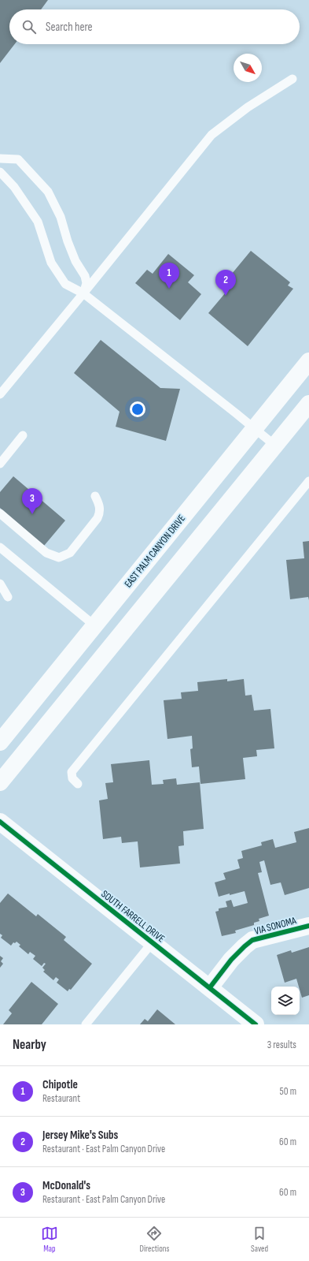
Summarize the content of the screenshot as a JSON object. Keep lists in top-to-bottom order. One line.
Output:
{"streets":{"main road":["EAST PALM CANYON DRIVE","SOUTH FARRELL DRIVE","VIA SONOMA"]},"crossings":[["SOUTH FARRELL DRIVE","VIA SONOMA"]],"north":"bottom right","page":{"search":"Search here","pins":["1","2","3"],"heading":["Nearby","3 results"],"list":[{"mark":"1","name":"Chipotle","note":"Restaurant","value":"50 m"},{"mark":"2","name":"Jersey Mike's Subs","note":"Restaurant · East Palm Canyon Drive","value":"60 m"},{"mark":"3","name":"McDonald's","note":"Restaurant · East Palm Canyon Drive","value":"60 m"}],"nav":["Map","Directions","Saved"]}}
